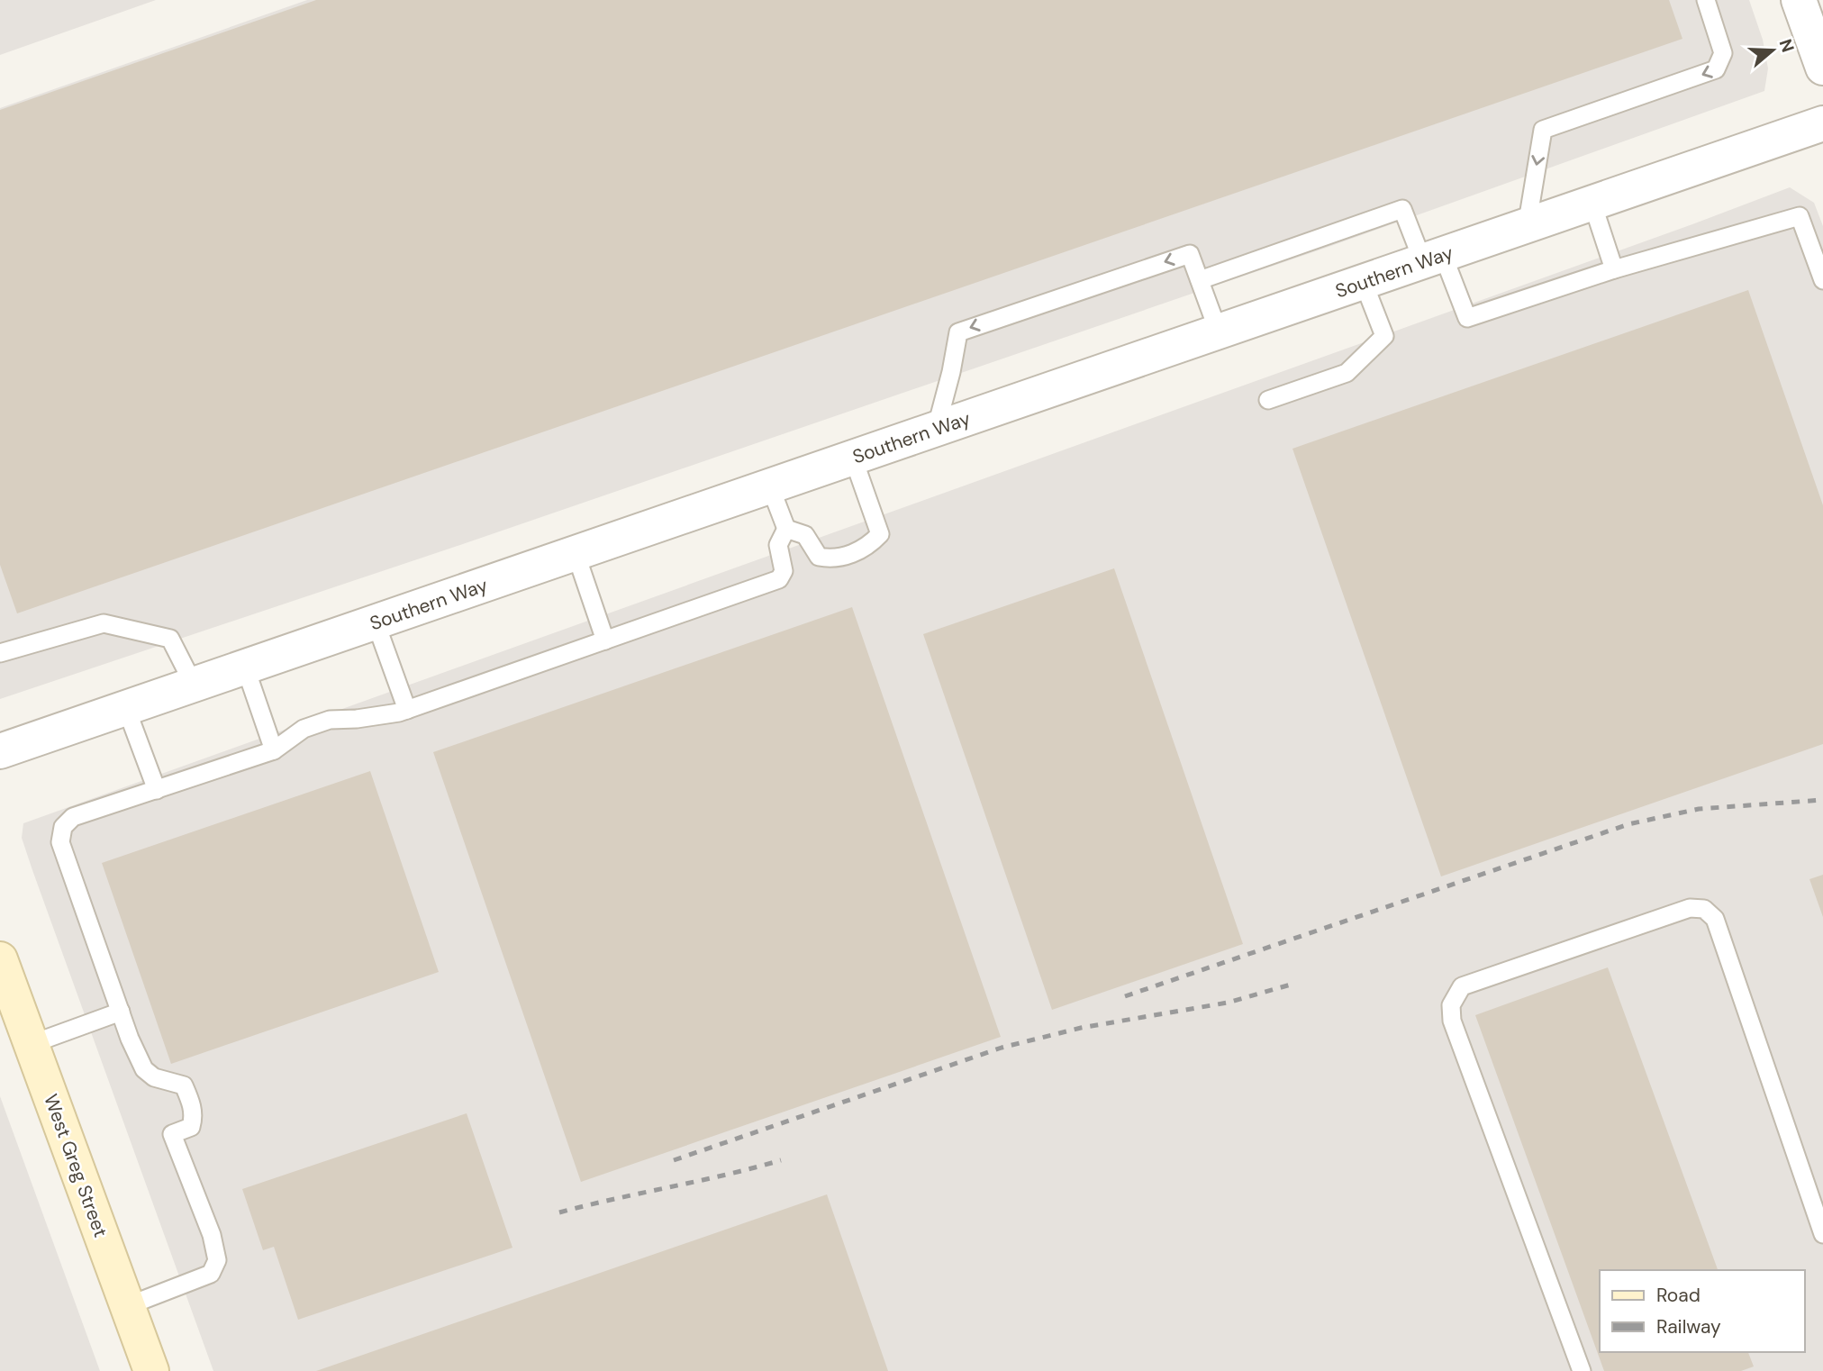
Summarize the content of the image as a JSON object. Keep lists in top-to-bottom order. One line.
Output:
{"streets":{"main road":["West Greg Street"],"street":["Southern Way"]},"legend":["Road","Railway"],"north":"right"}
